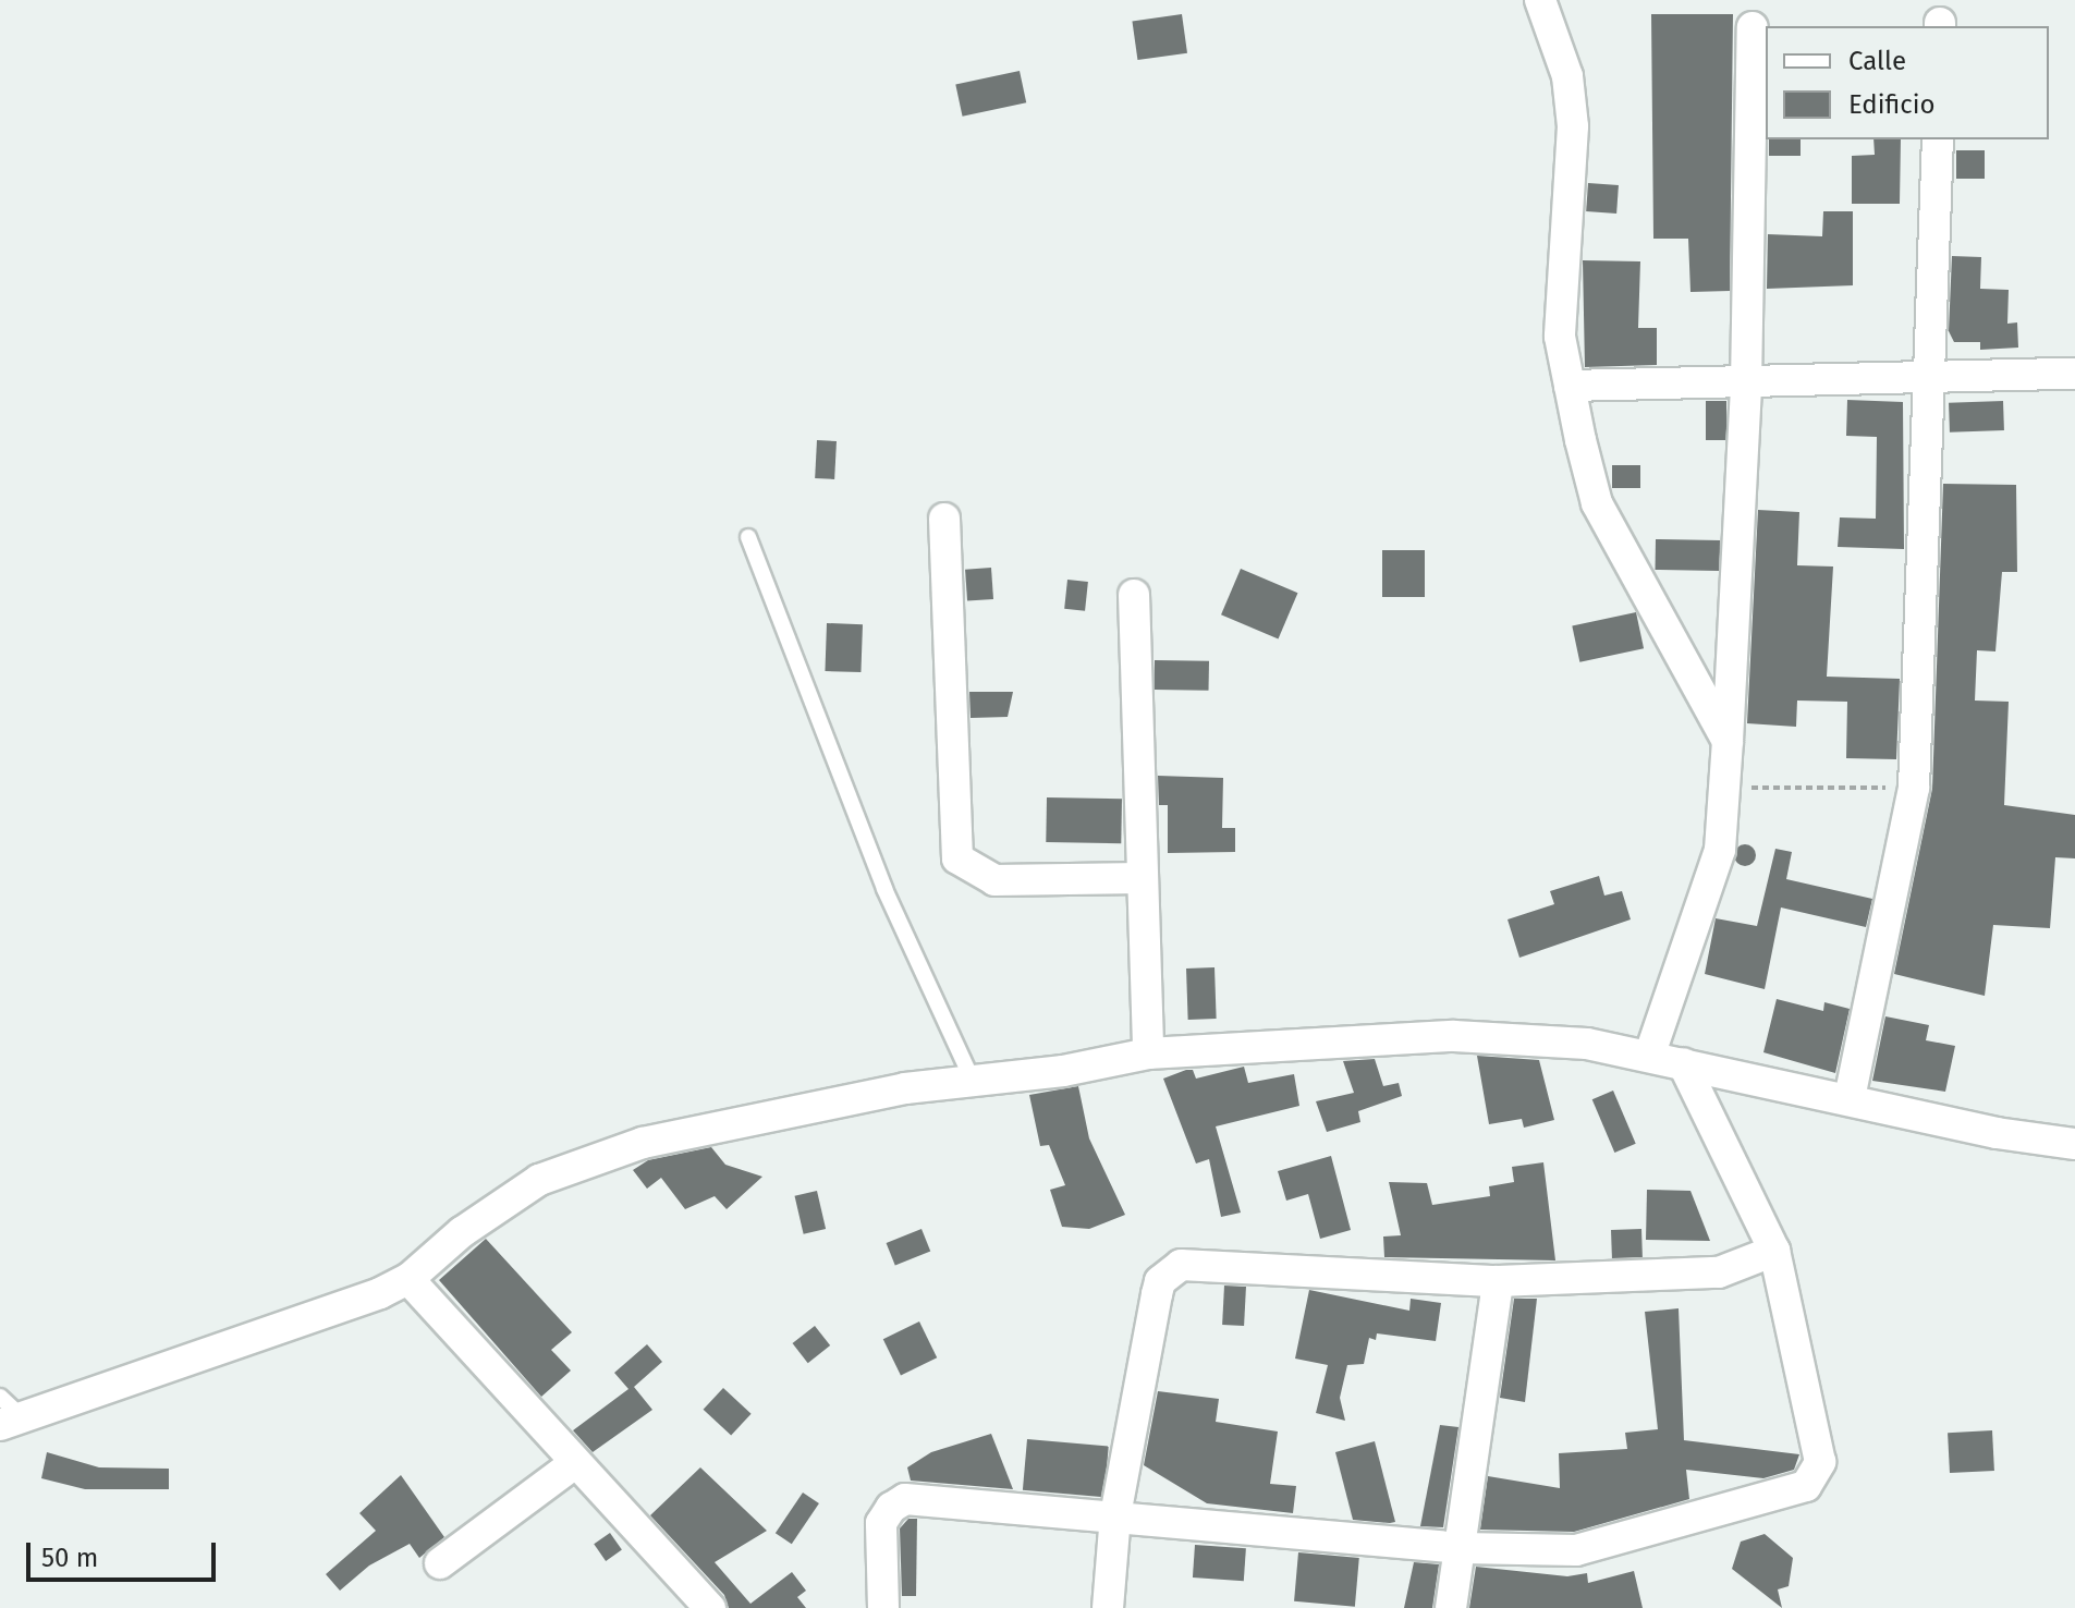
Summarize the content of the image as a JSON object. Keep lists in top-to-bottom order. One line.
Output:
{"legend":["Calle","Edificio"],"scale_bar":"50 m"}
